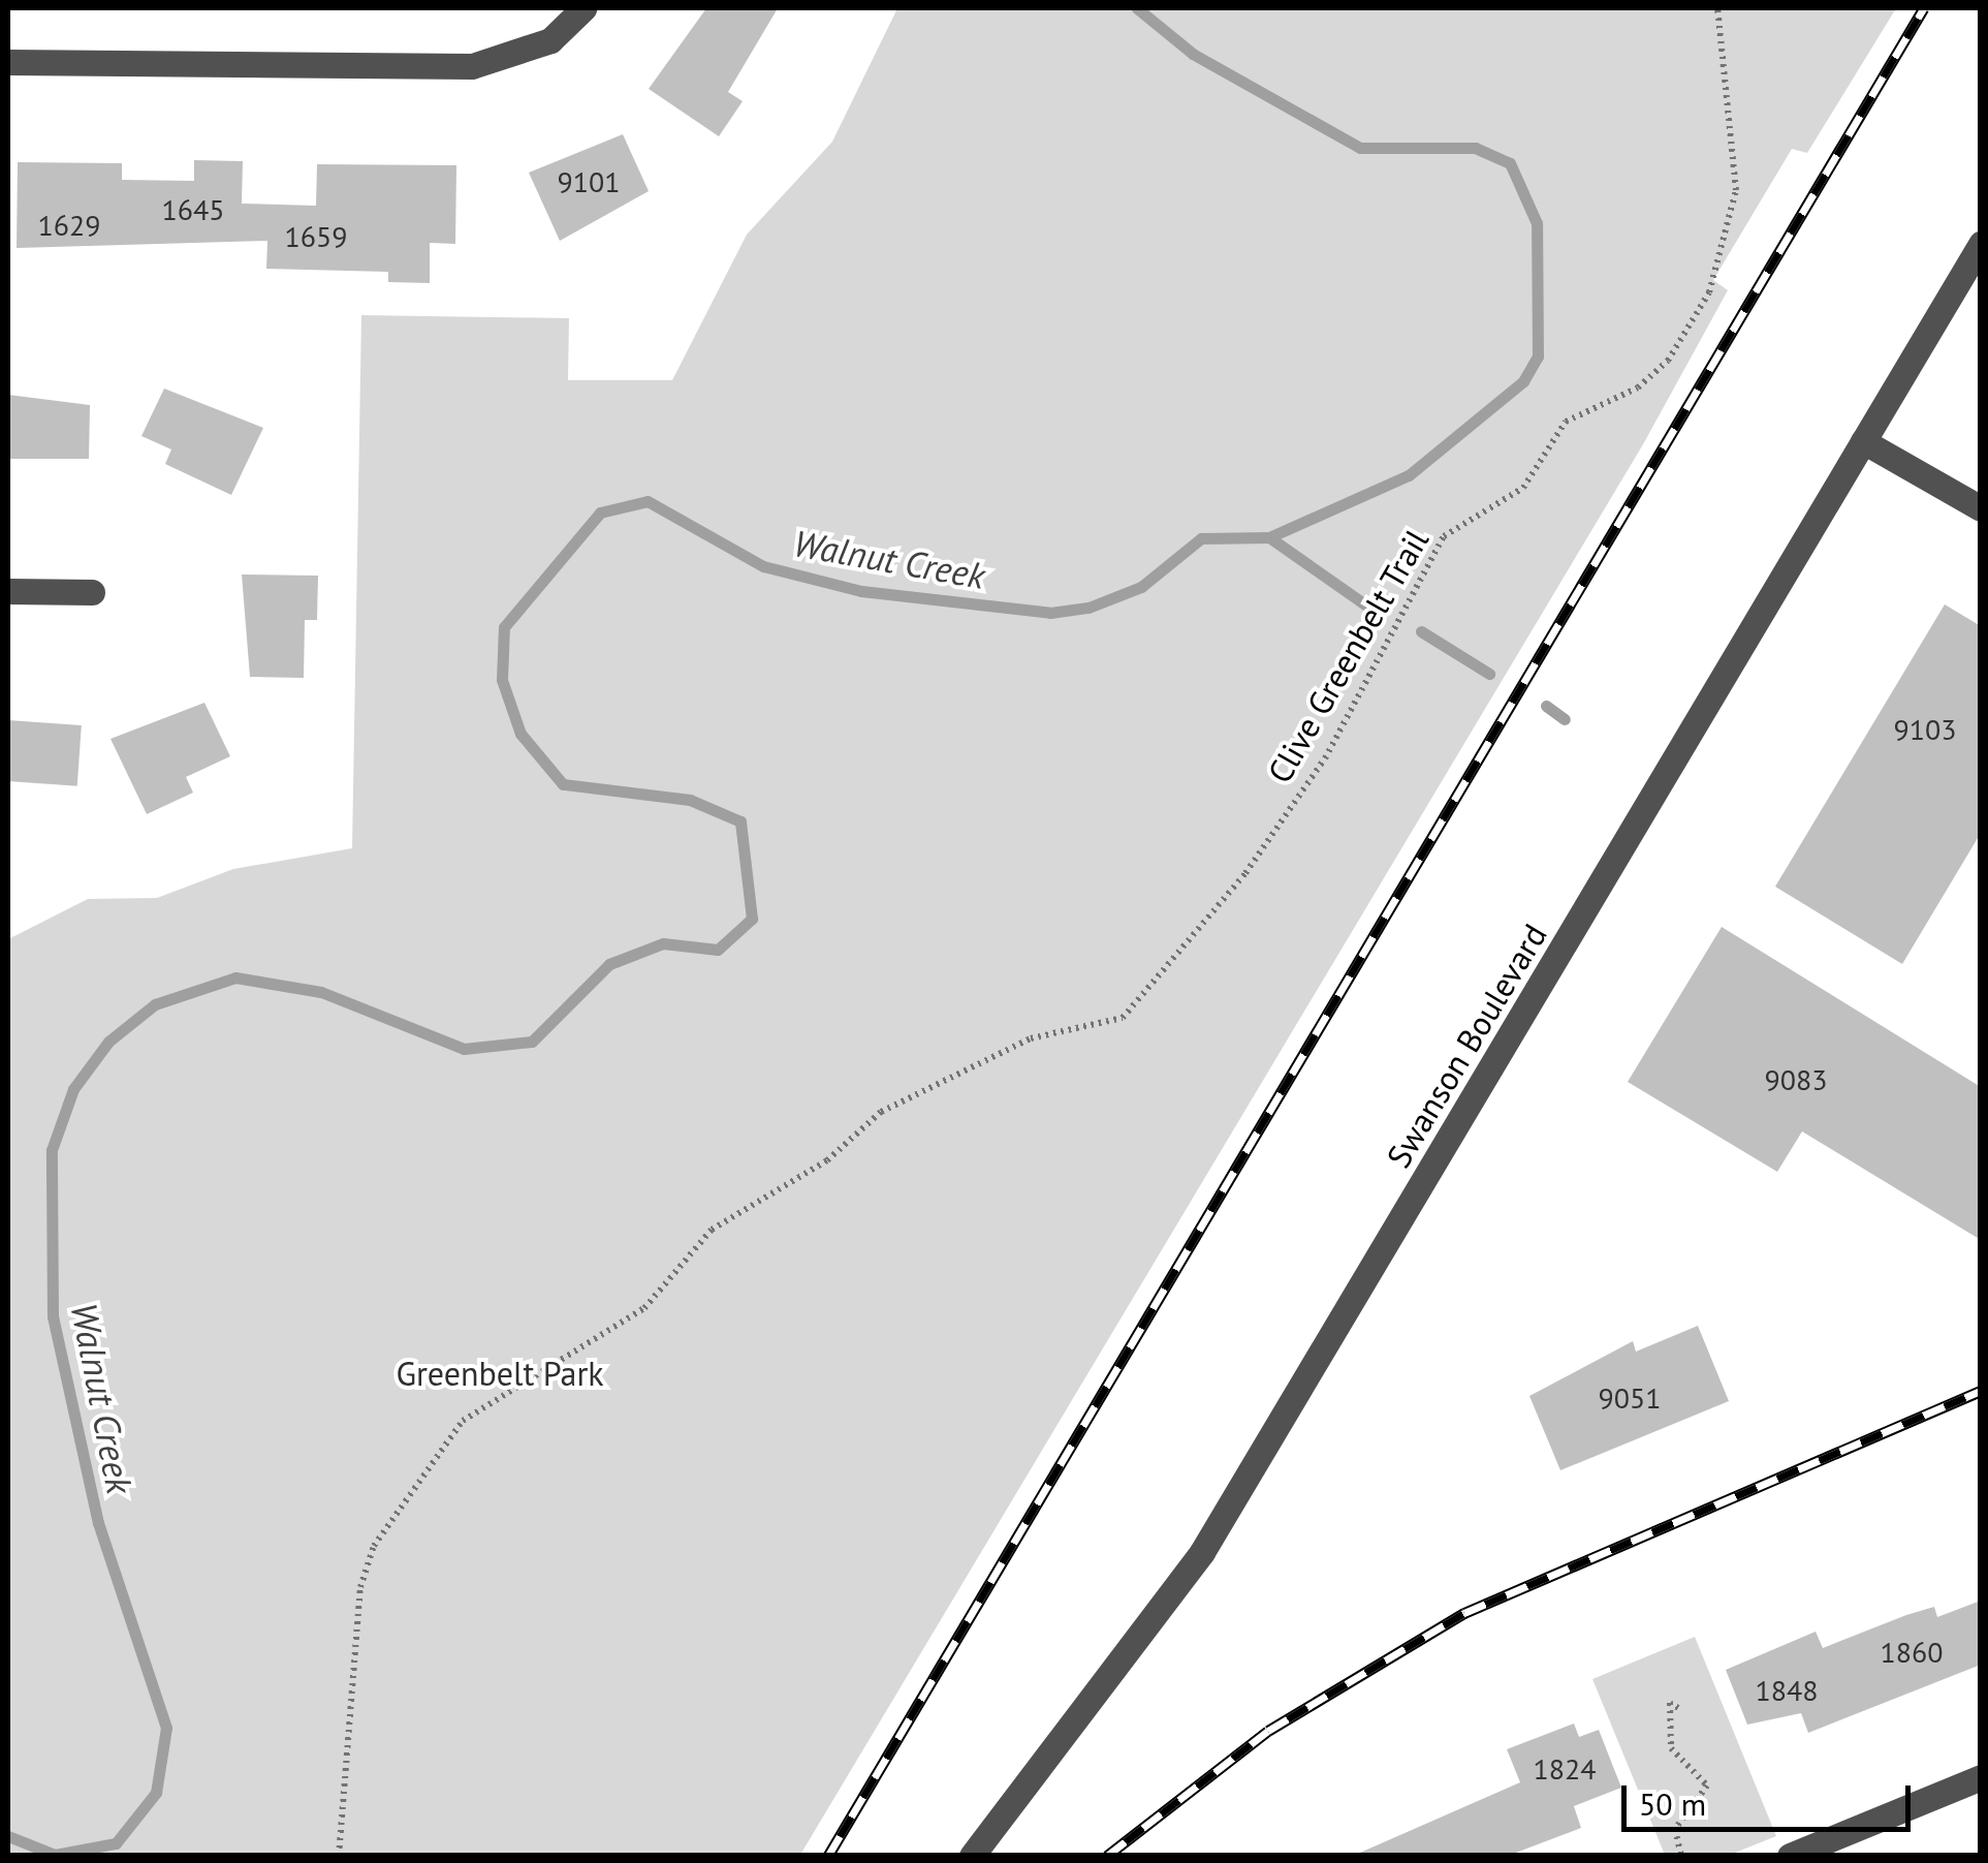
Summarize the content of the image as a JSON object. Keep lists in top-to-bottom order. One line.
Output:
{"streets":{"street":["Swanson Boulevard"],"path":["Clive Greenbelt Trail"]},"water":["Walnut Creek"],"parks":["Greenbelt Park"],"house_numbers":["9101","1645","1629","1659","9103","9083","9051","1860","1848","1824"],"scale_bar":"50 m"}
